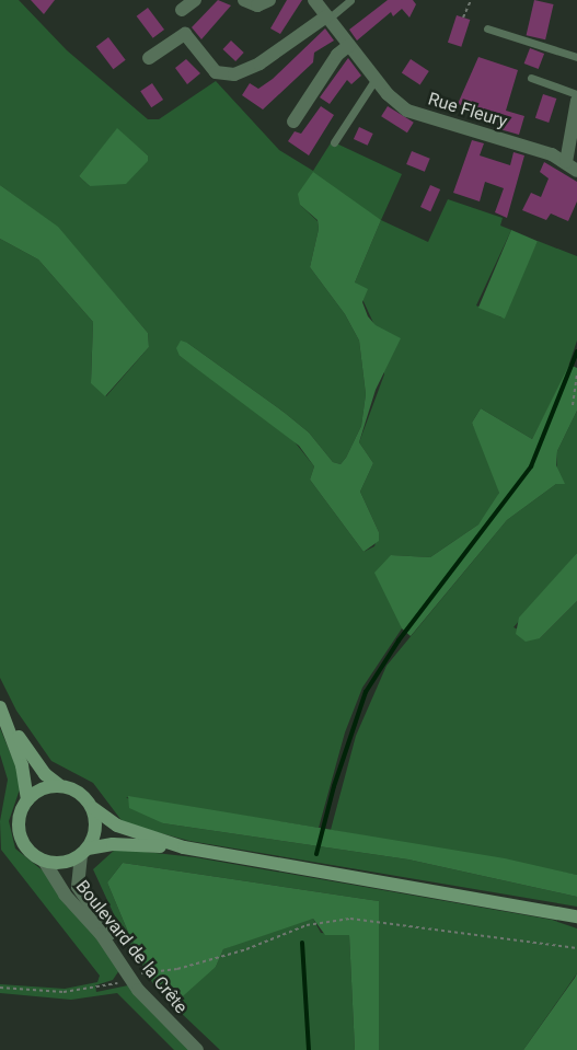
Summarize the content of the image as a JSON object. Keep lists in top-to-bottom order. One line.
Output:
{"streets":{"street":["Rue Fleury","Boulevard de la Crête"]}}
